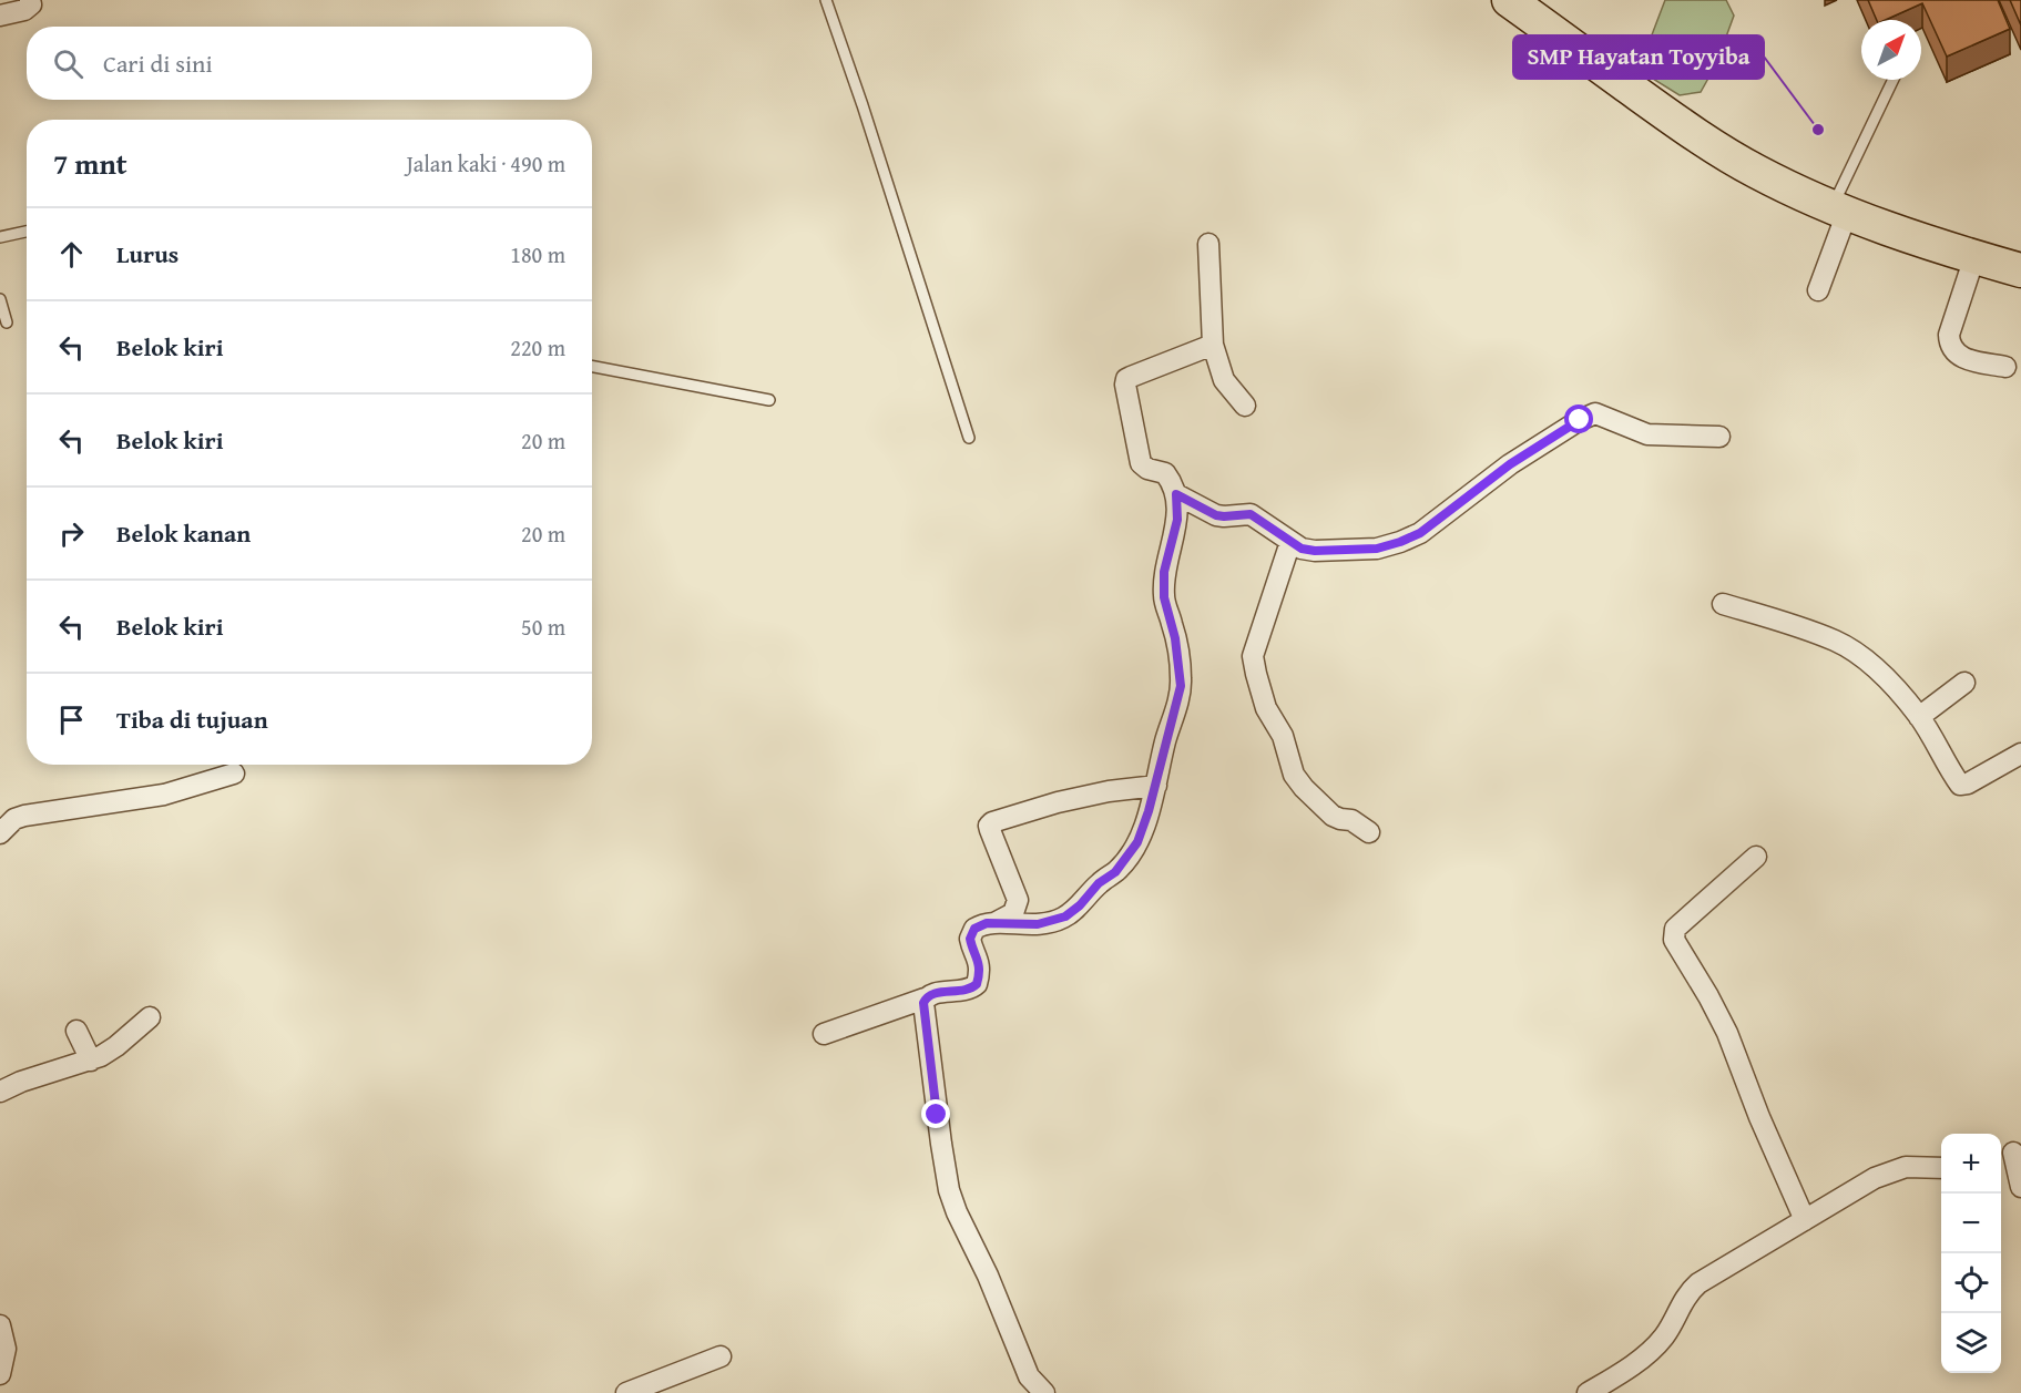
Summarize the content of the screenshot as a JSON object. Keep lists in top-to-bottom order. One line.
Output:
{"places":["SMP Hayatan Toyyiba"],"north":"top right","page":{"search":"Cari di sini","heading":["7 mnt","Jalan kaki · 490 m"],"list":[["Lurus","180 m"],["Belok kiri","220 m"],["Belok kiri","20 m"],["Belok kanan","20 m"],["Belok kiri","50 m"],"Tiba di tujuan"],"map_buttons":["+","−"]}}
